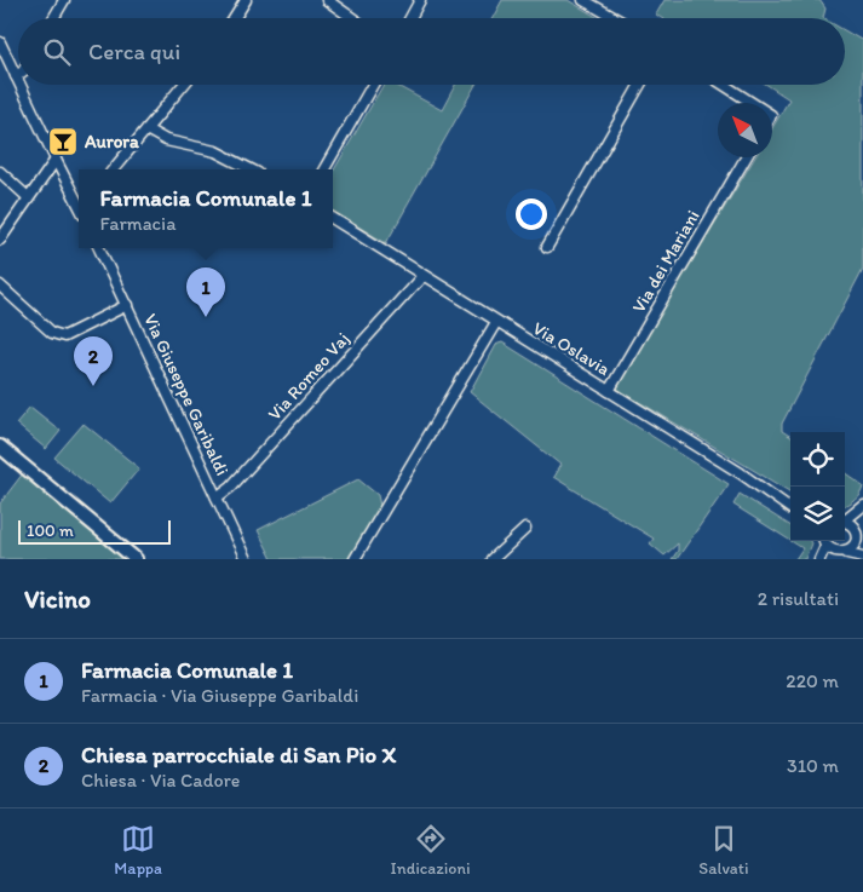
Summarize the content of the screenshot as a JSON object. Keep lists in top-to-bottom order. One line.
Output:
{"streets":{"street":["Via dei Mariani","Via Oslavia","Via Romeo Vaj","Via Giuseppe Garibaldi"]},"crossings":[["Via dei Mariani","Via Oslavia"],["Via Oslavia","Via Romeo Vaj"],["Via Romeo Vaj","Via Giuseppe Garibaldi"]],"places":{"bar":["Aurora"]},"scale_bar":"100 m","north":"top left","page":{"search":"Cerca qui","popup":["Farmacia Comunale 1","Farmacia"],"pins":["1","2"],"scale":"100 m","heading":["Vicino","2 risultati"],"list":[{"mark":"1","name":"Farmacia Comunale 1","note":"Farmacia · Via Giuseppe Garibaldi","value":"220 m"},{"mark":"2","name":"Chiesa parrocchiale di San Pio X","note":"Chiesa · Via Cadore","value":"310 m"}],"nav":["Mappa","Indicazioni","Salvati"]}}
